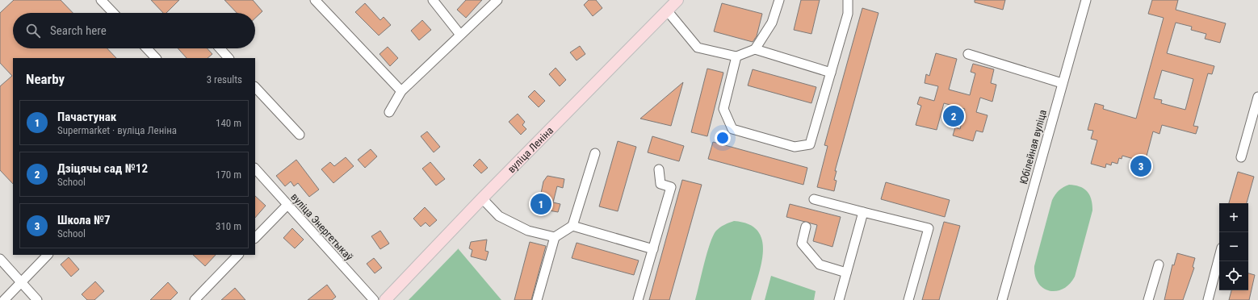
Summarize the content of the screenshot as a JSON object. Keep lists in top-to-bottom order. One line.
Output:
{"streets":{"main road":["вуліца Леніна"],"street":["Юбілейная вуліца","вуліца Энергетыкаў"]},"page":{"search":"Search here","heading":["Nearby","3 results"],"list":[{"mark":"1","name":"Пачастунак","note":"Supermarket · вуліца Леніна","value":"140 m"},{"mark":"2","name":"Дзіцячы сад №12","note":"School","value":"170 m"},{"mark":"3","name":"Школа №7","note":"School","value":"310 m"}],"pins":["2","3","1"],"map_buttons":["+","−"]}}
